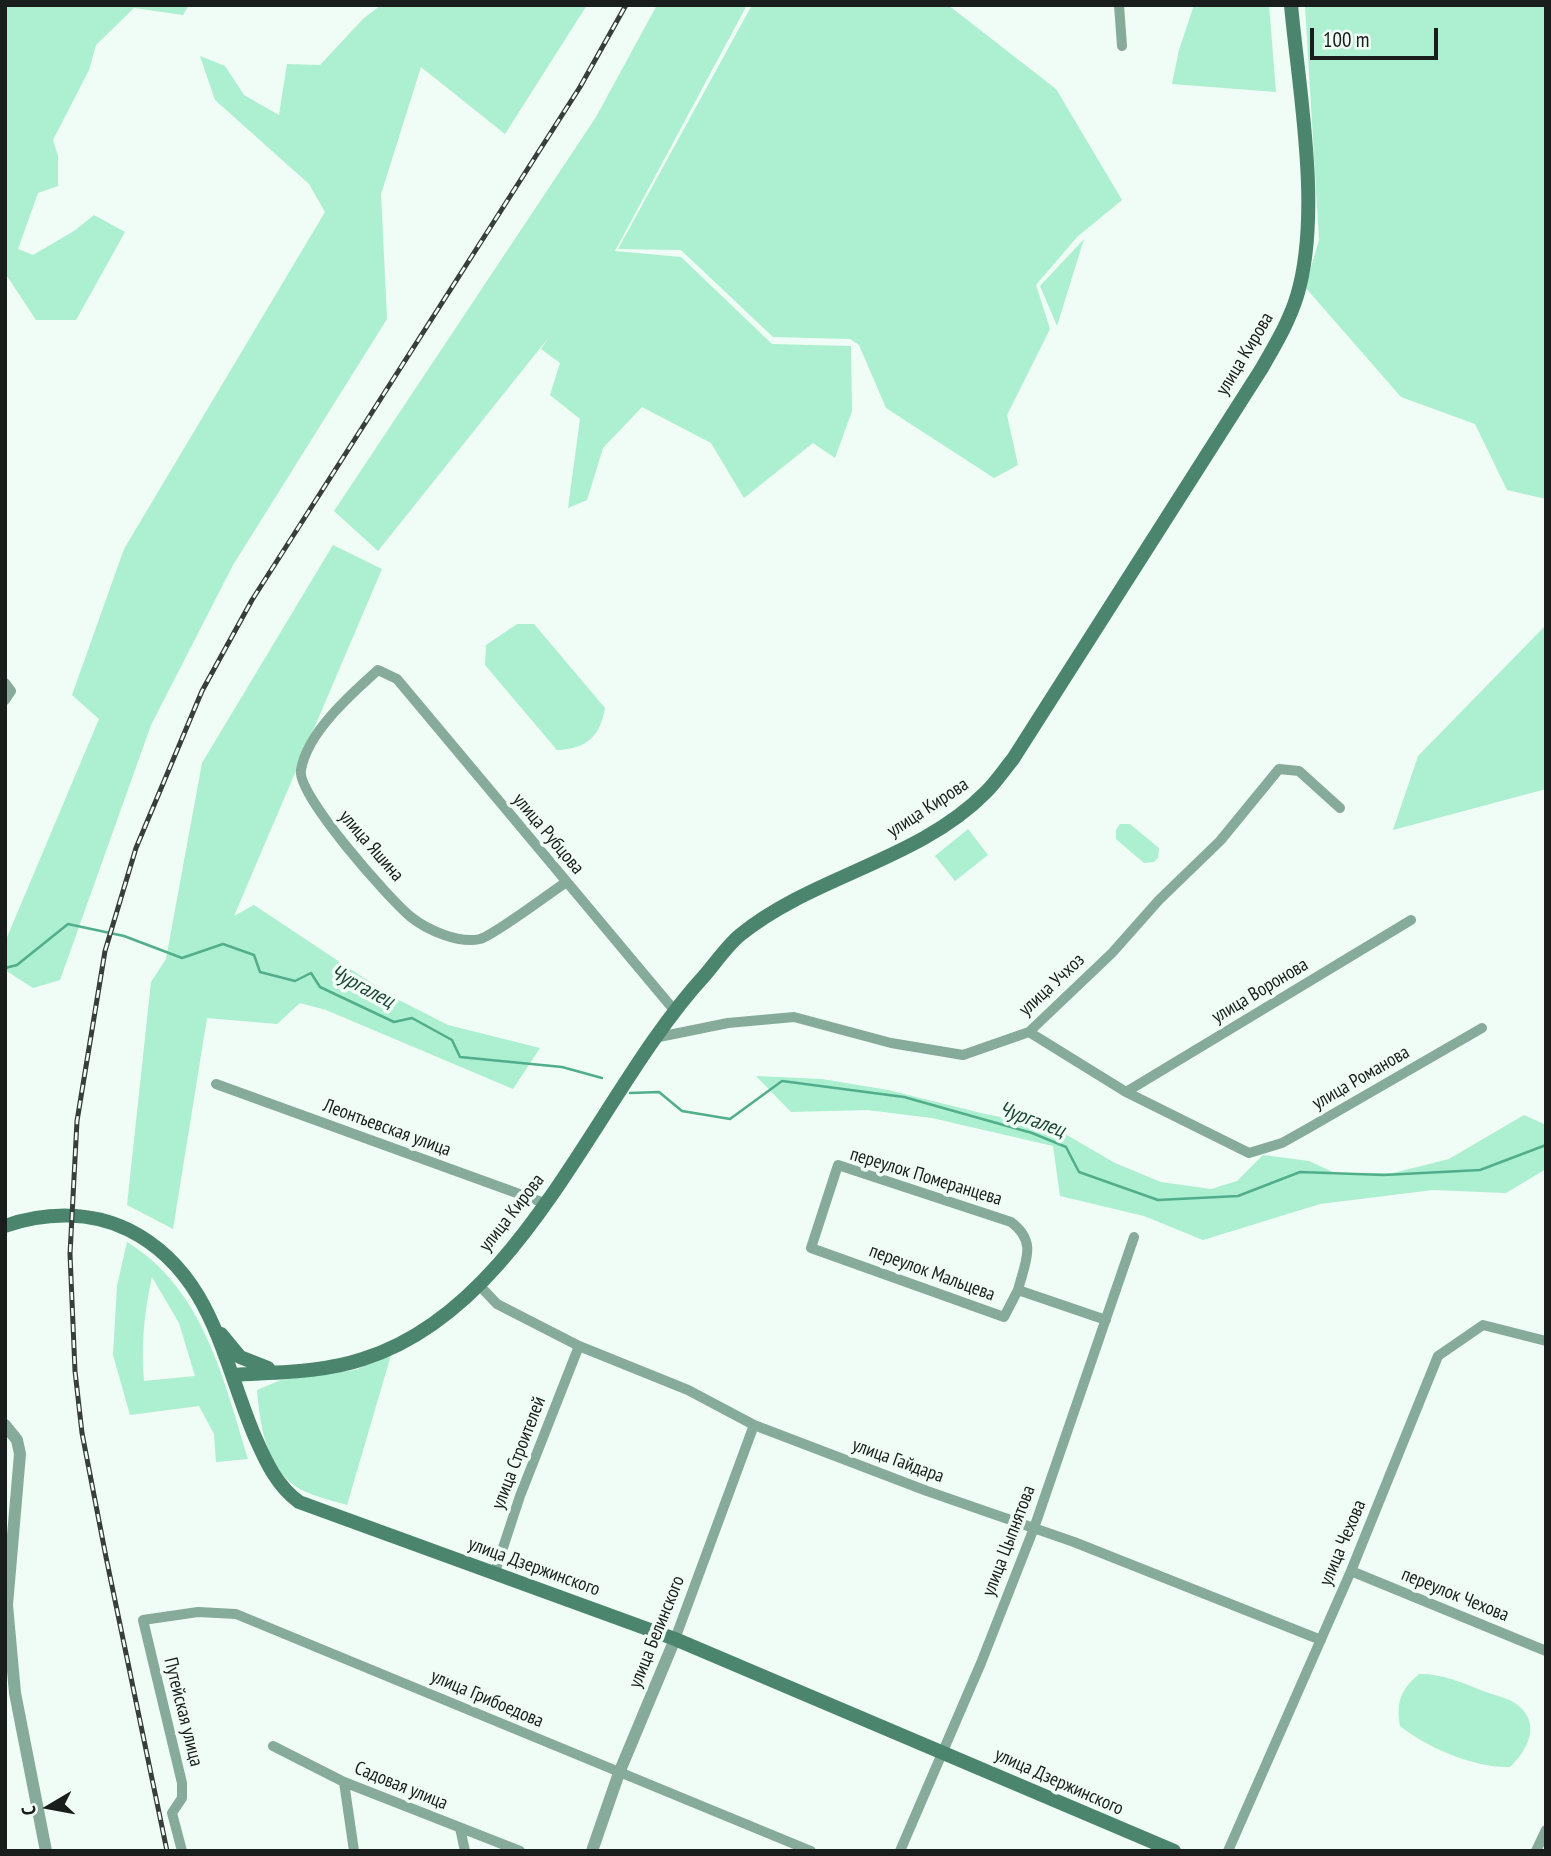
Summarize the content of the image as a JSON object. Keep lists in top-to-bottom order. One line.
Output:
{"streets":{"main road":["улица Кирова","улица Дзержинского"],"street":["улица Рубцова","улица Яшина","улица Учхоз","улица Воронова","улица Романова","Леонтьевская улица","переулок Померанцева","переулок Мальцева","улица Строителей","улица Гайдара","улица Цыпнятова","улица Чехова","переулок Чехова","улица Белинского","улица Грибоедова","Путейская улица","Садовая улица"]},"crossings":[["улица Кирова","улица Рубцова"],["улица Кирова","улица Учхоз"],["улица Кирова","Леонтьевская улица"],["улица Кирова","улица Гайдара"],["улица Кирова","улица Дзержинского"],["улица Рубцова","улица Яшина"],["улица Воронова","улица Романова"],["переулок Померанцева","переулок Мальцева"],["переулок Мальцева","улица Цыпнятова"],["улица Строителей","улица Гайдара"],["улица Строителей","улица Дзержинского"],["улица Гайдара","улица Цыпнятова"],["улица Гайдара","улица Чехова"],["улица Гайдара","улица Белинского"],["улица Цыпнятова","улица Дзержинского"],["улица Чехова","переулок Чехова"],["улица Дзержинского","улица Белинского"],["улица Белинского","улица Грибоедова"],["улица Грибоедова","Путейская улица"]],"water":["Чургалец"],"scale_bar":"100 m","north":"left"}
